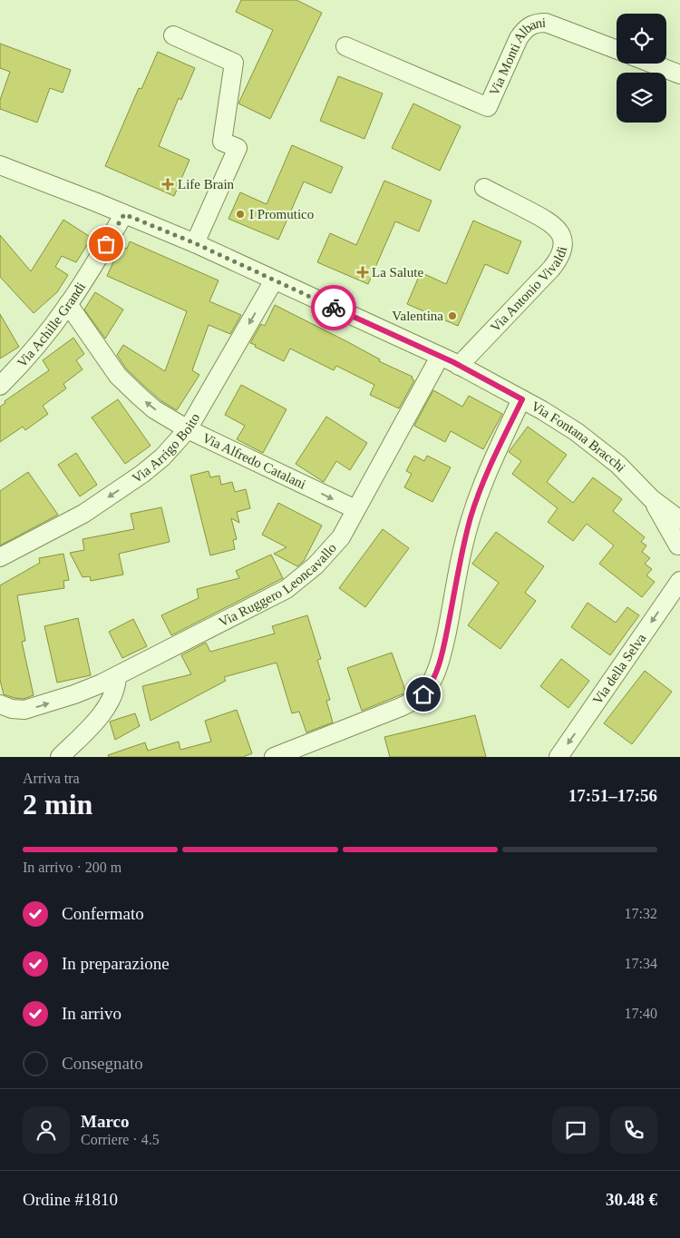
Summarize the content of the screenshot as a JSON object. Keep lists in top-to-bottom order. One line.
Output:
{"streets":{"street":["Via Monti Albani","Via Antonio Vivaldi","Via Achille Grandi","Via Fontana Bracchi","Via Arrigo Boito","Via Alfredo Catalani","Via Ruggero Leoncavallo","Via della Selva"]},"crossings":[["Via Antonio Vivaldi","Via Fontana Bracchi"],["Via Achille Grandi","Via Fontana Bracchi"],["Via Achille Grandi","Via Alfredo Catalani"],["Via Fontana Bracchi","Via Arrigo Boito"],["Via Fontana Bracchi","Via Ruggero Leoncavallo"],["Via Arrigo Boito","Via Alfredo Catalani"],["Via Alfredo Catalani","Via Ruggero Leoncavallo"]],"one_way":["Via Arrigo Boito","Via della Selva"],"places":{"health":["Life Brain","La Salute"],"other":["I Promutico","Valentina"]},"page":{"heading":["2 min","Arriva tra","17:51–17:56"],"panel":["Marco","Corriere · 4.5","Ordine #1810","30.48 €"],"bar":"In arrivo · 200 m","list":[["Confermato","17:32"],["In preparazione","17:34"],["In arrivo","17:40"],"Consegnato"]}}
